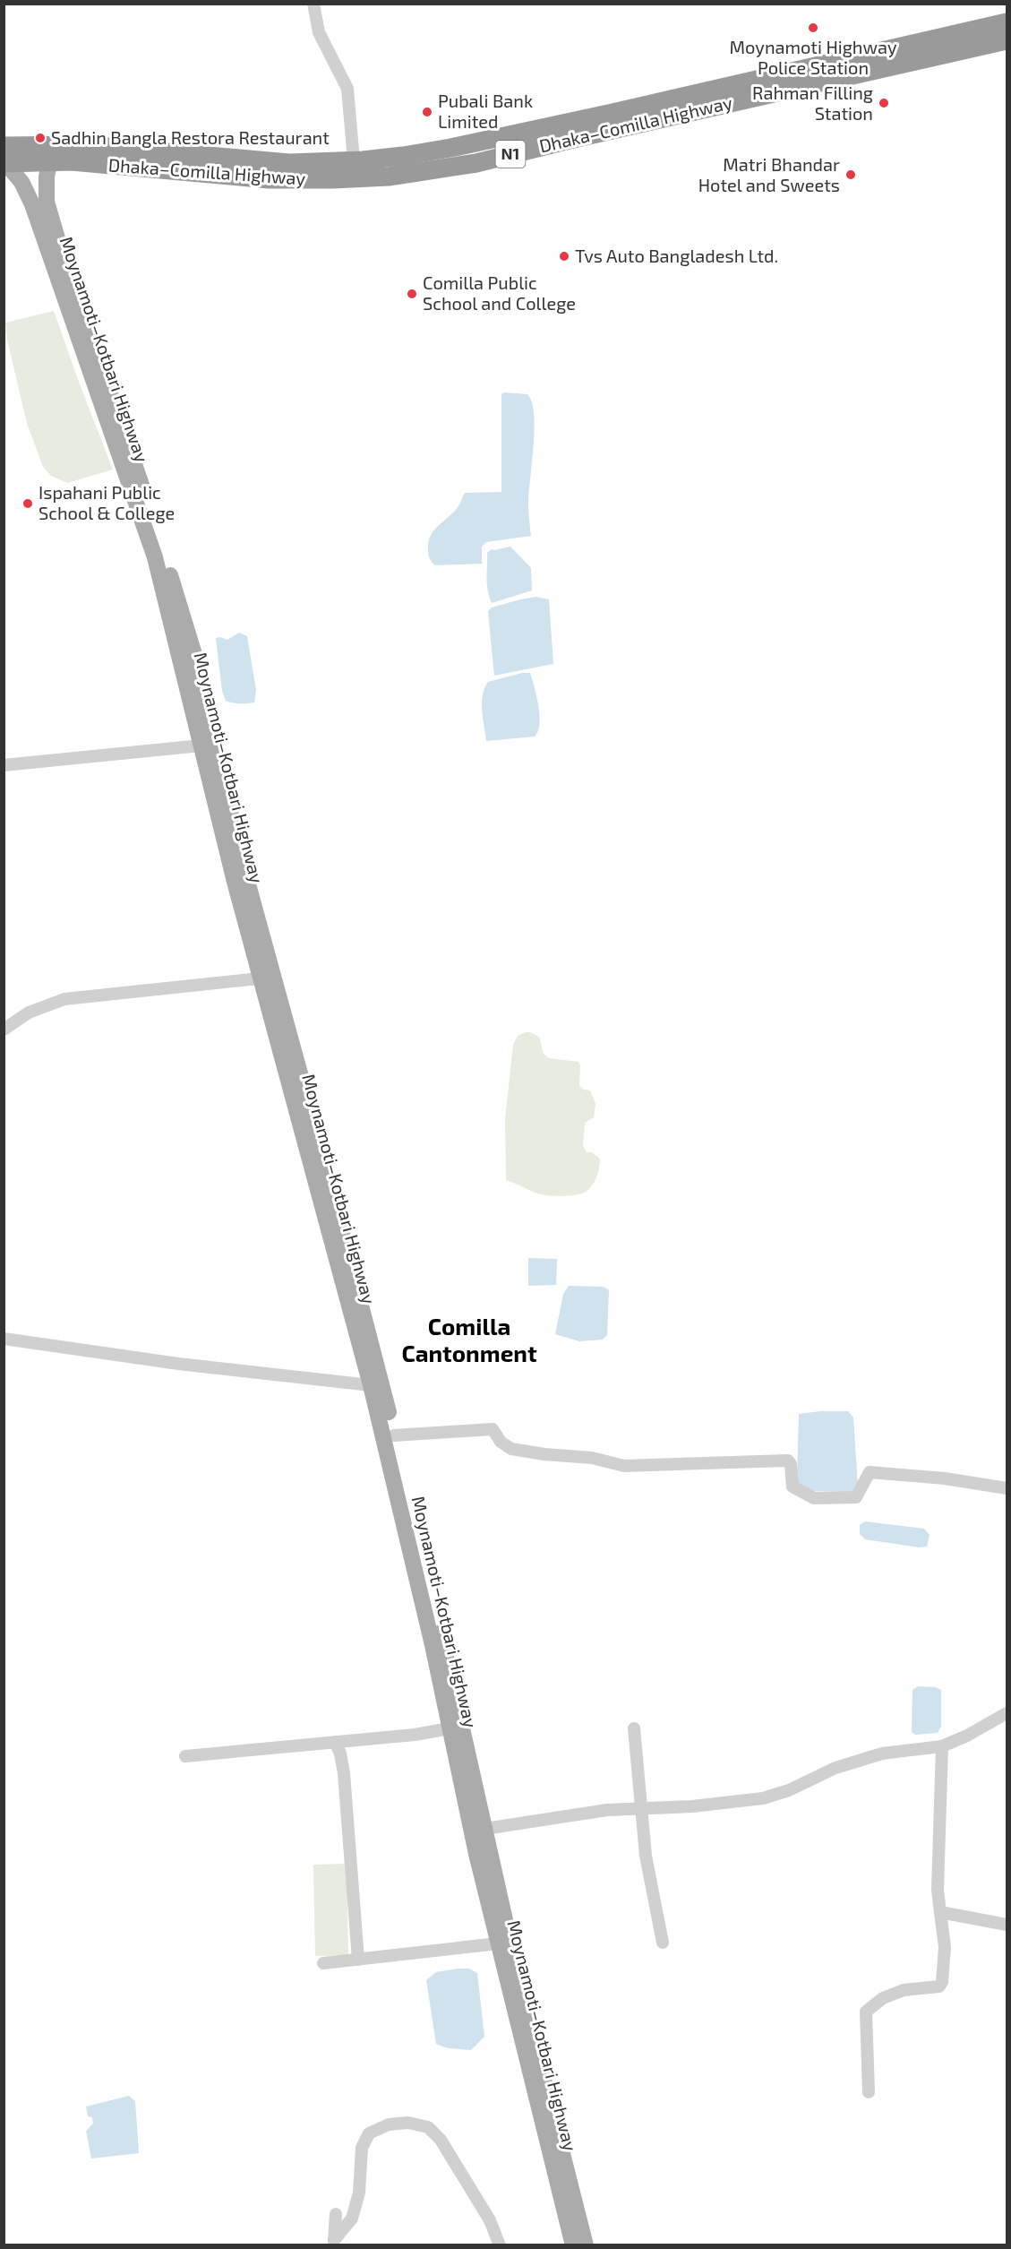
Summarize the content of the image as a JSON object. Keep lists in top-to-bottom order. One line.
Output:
{"streets":{"highway":["Dhaka–Comilla Highway","N1"],"main road":["Moynamoti–Kotbari Highway"]},"crossings":[["Dhaka–Comilla Highway","Moynamoti–Kotbari Highway"]],"districts":["Comilla Cantonment"],"places":["Moynamoti Highway Police Station","Rahman Filling Station","Pubali Bank Limited","Sadhin Bangla Restora Restaurant","Matri Bhandar Hotel and Sweets","Tvs Auto Bangladesh Ltd.","Comilla Public School and College","Ispahani Public School & College"]}
